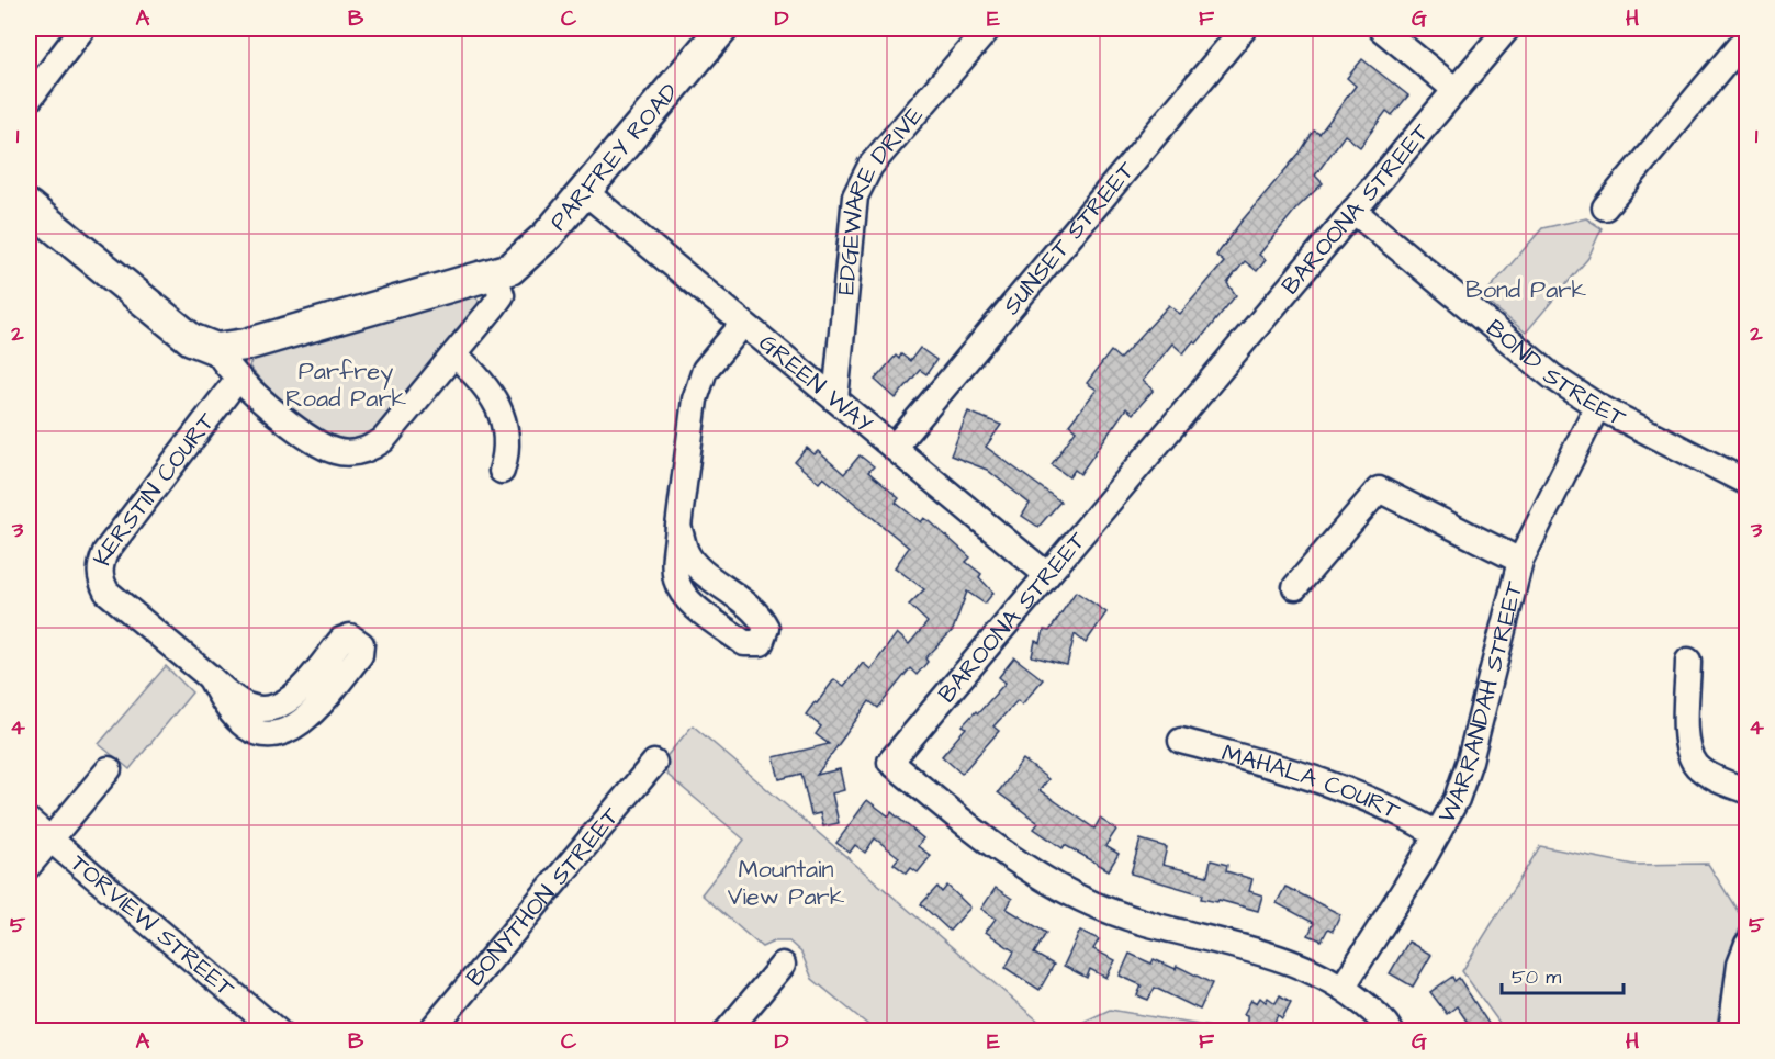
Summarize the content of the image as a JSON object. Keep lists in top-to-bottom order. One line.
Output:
{"streets":{"main road":["PARFREY ROAD"],"street":["EDGEWARE DRIVE","BAROONA STREET","SUNSET STREET","BOND STREET","GREEN WAY","KERSTIN COURT","WARRANDAH STREET","MAHALA COURT","BONYTHON STREET","TORVIEW STREET"]},"crossings":[["PARFREY ROAD","GREEN WAY"],["EDGEWARE DRIVE","GREEN WAY"],["BAROONA STREET","BOND STREET"],["BAROONA STREET","GREEN WAY"],["BAROONA STREET","WARRANDAH STREET"],["SUNSET STREET","GREEN WAY"],["BOND STREET","WARRANDAH STREET"],["WARRANDAH STREET","MAHALA COURT"]],"parks":["Bond Park","Parfrey Road Park","Mountain View Park"],"scale_bar":"50 m","grid":{"columns":["A","B","C","D","E","F","G","H"],"rows":["1","2","3","4","5"]}}
